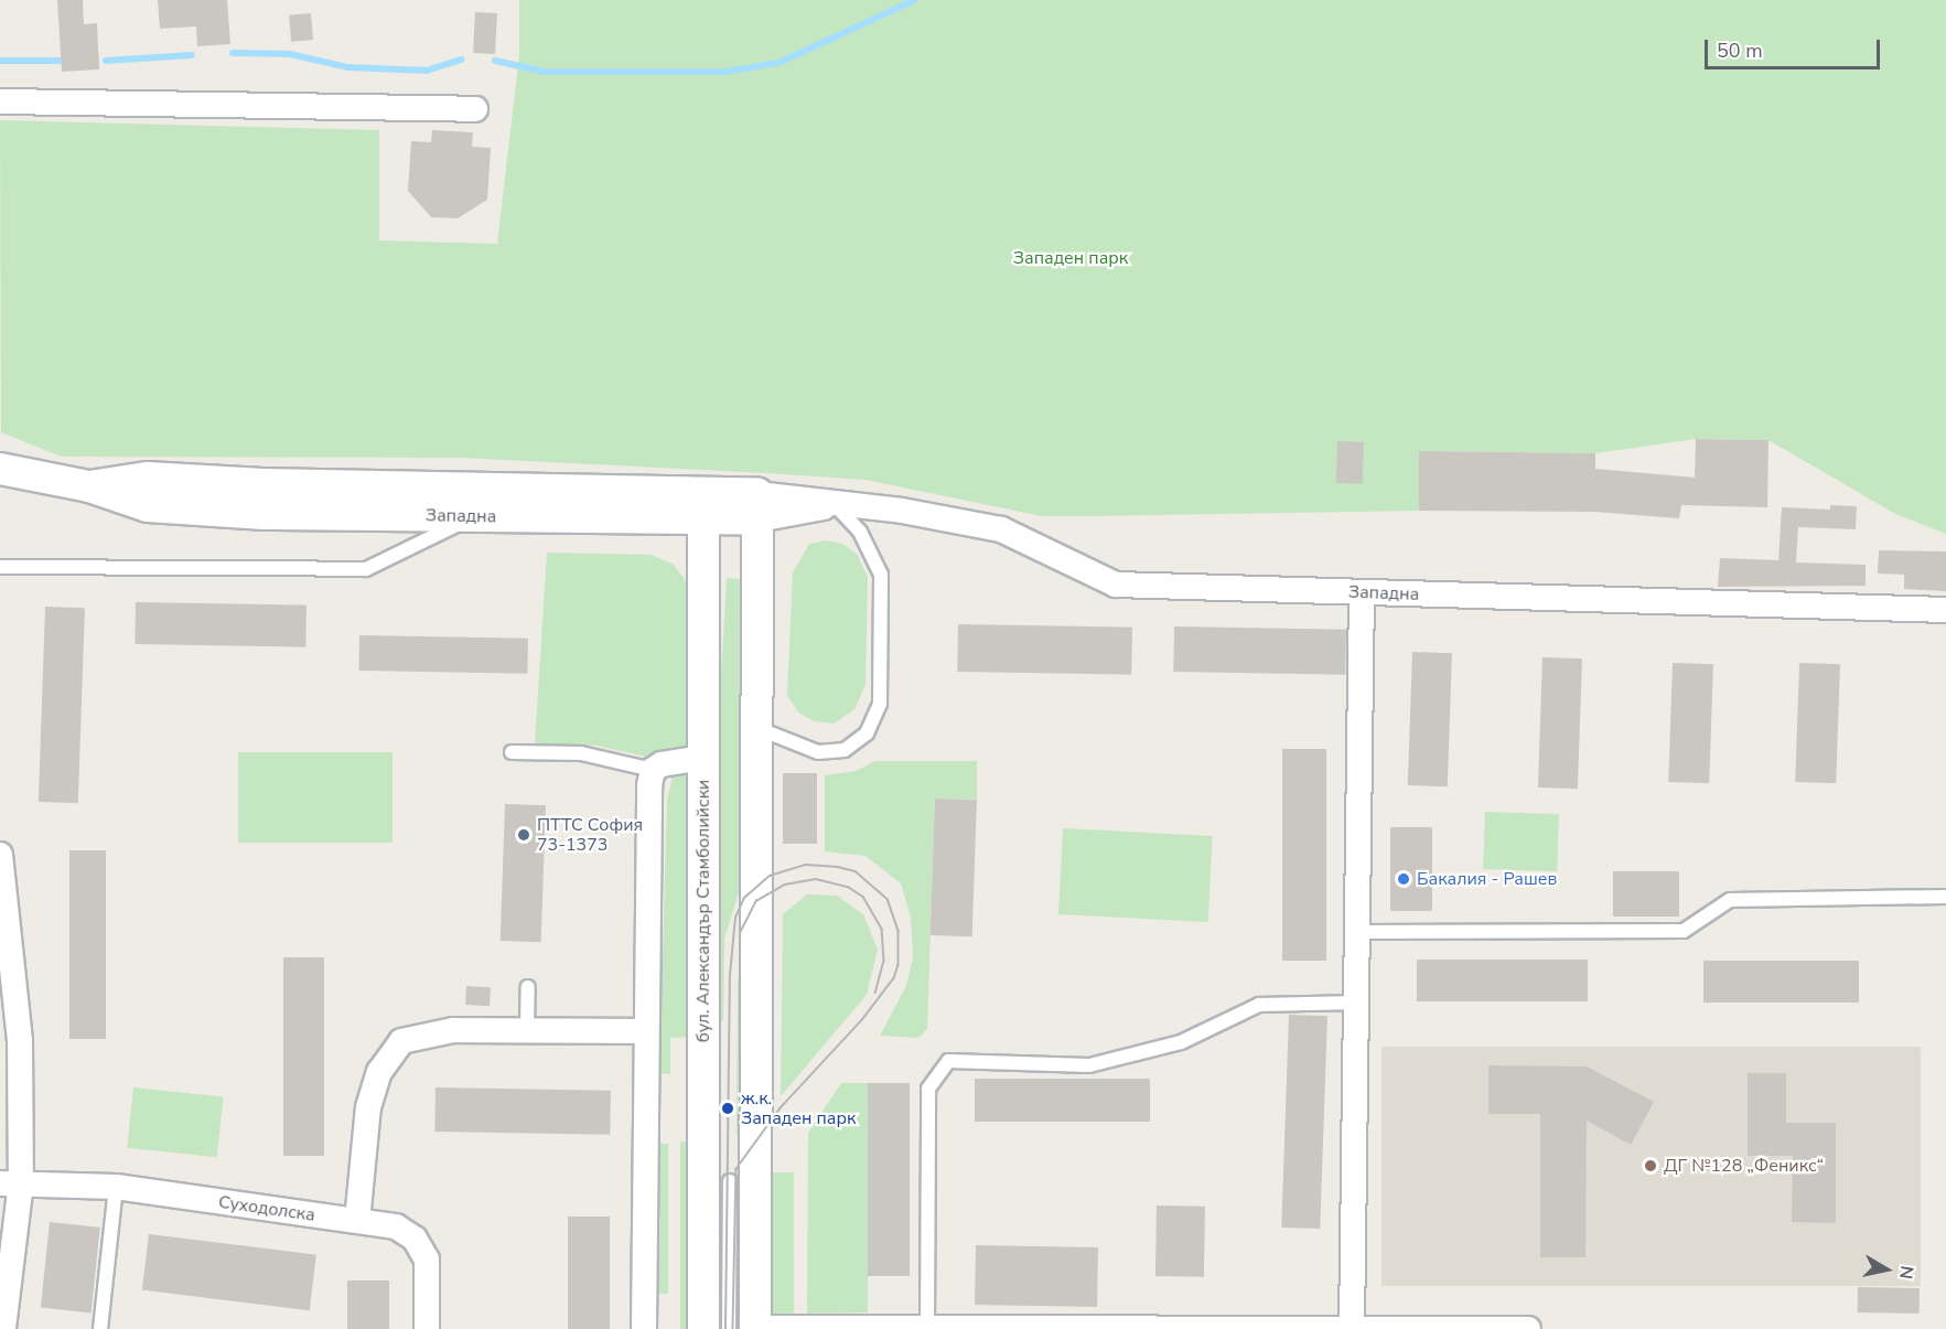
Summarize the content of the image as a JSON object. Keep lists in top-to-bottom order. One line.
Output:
{"streets":{"street":["Западна","бул. Александър Стамболийски","Суходолска"]},"crossings":[["Западна","бул. Александър Стамболийски"]],"parks":["Западен парк"],"places":["ПТТС София 73-1373","Бакалия - Рашев","ж.к. Западен парк","ДГ №128 „Феникс“"],"scale_bar":"50 m","north":"right"}
